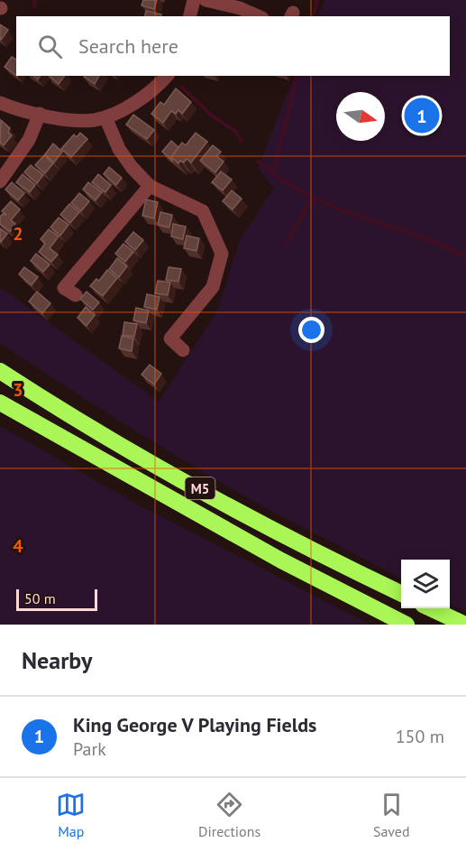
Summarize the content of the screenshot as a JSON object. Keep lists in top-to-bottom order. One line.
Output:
{"streets":{"highway":["M5"]},"scale_bar":"50 m","north":"right","page":{"search":"Search here","pins":"1","scale":"50 m","heading":"Nearby","list":[{"mark":"1","name":"King George V Playing Fields","note":"Park","value":"150 m"}],"nav":["Map","Directions","Saved"]},"grid":{"rows":["2","3","4"]}}
